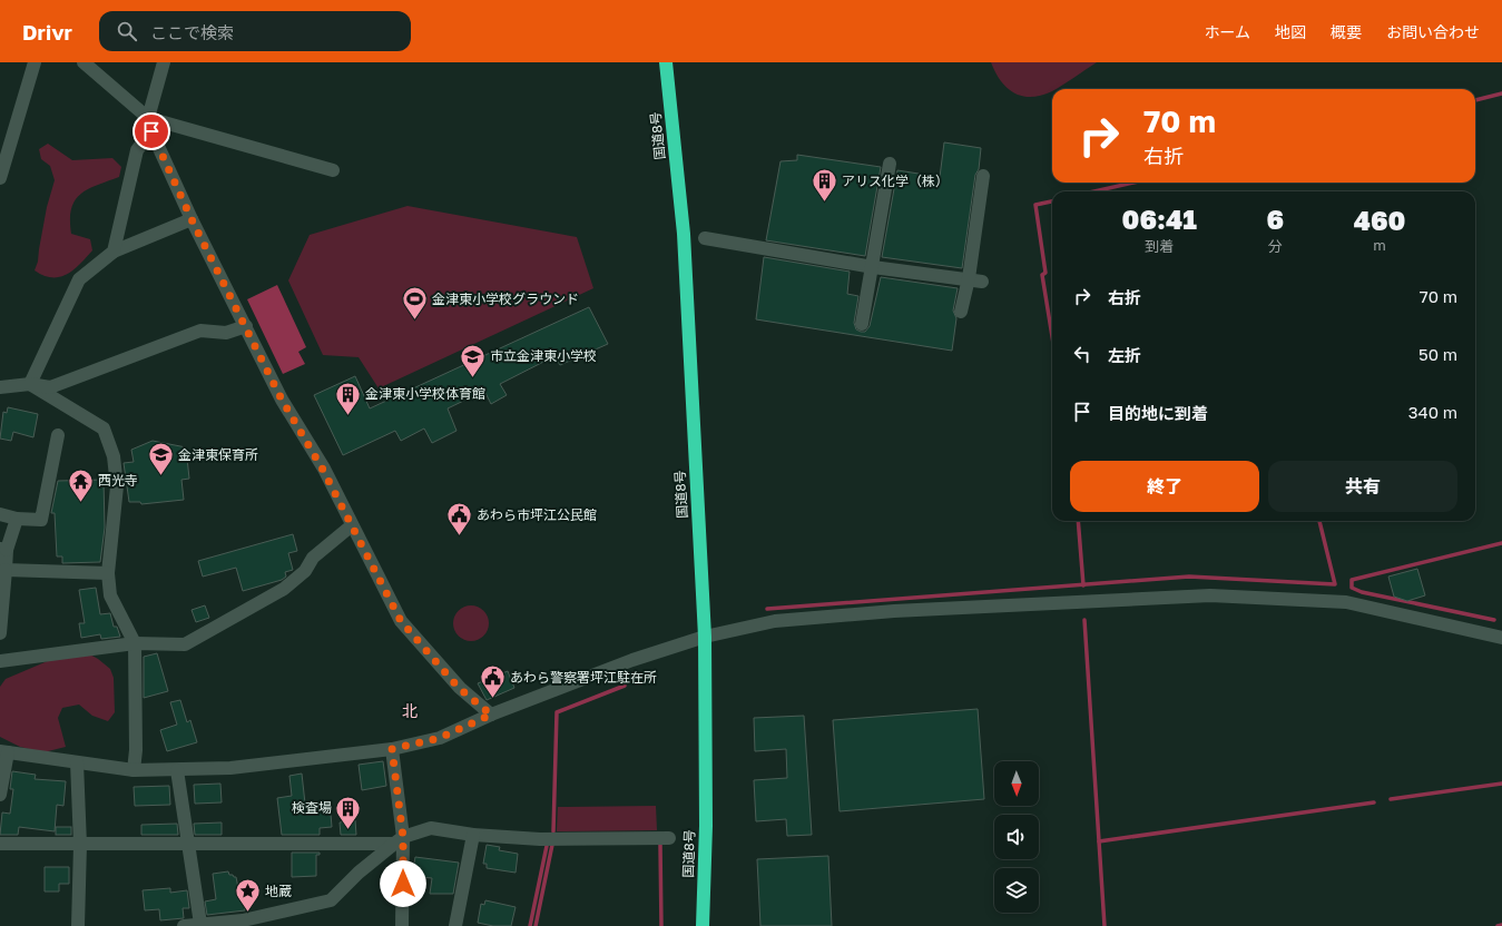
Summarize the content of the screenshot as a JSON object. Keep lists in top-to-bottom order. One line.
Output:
{"streets":{"highway":["国道8号"]},"districts":["北"],"places":{"building":["アリス化学（株）","金津東小学校体育館","検査場"],"sports":["金津東小学校グラウンド"],"school or university":["市立金津東小学校","金津東保育所"],"temple":["西光寺"],"public building":["あわら市坪江公民館","あわら警察署坪江駐在所"],"place":["地蔵"]},"north":"bottom","page":{"header":"Drivr","search":"ここで検索","nav":["ホーム","地図","概要","お問い合わせ"],"turn":["70 m","右折"],"eta":["06:41","到着","6","分","460","m"],"list":[{"name":"右折","value":"70 m"},{"name":"左折","value":"50 m"},{"name":"目的地に到着","value":"340 m"}],"buttons":["終了","共有"]}}
